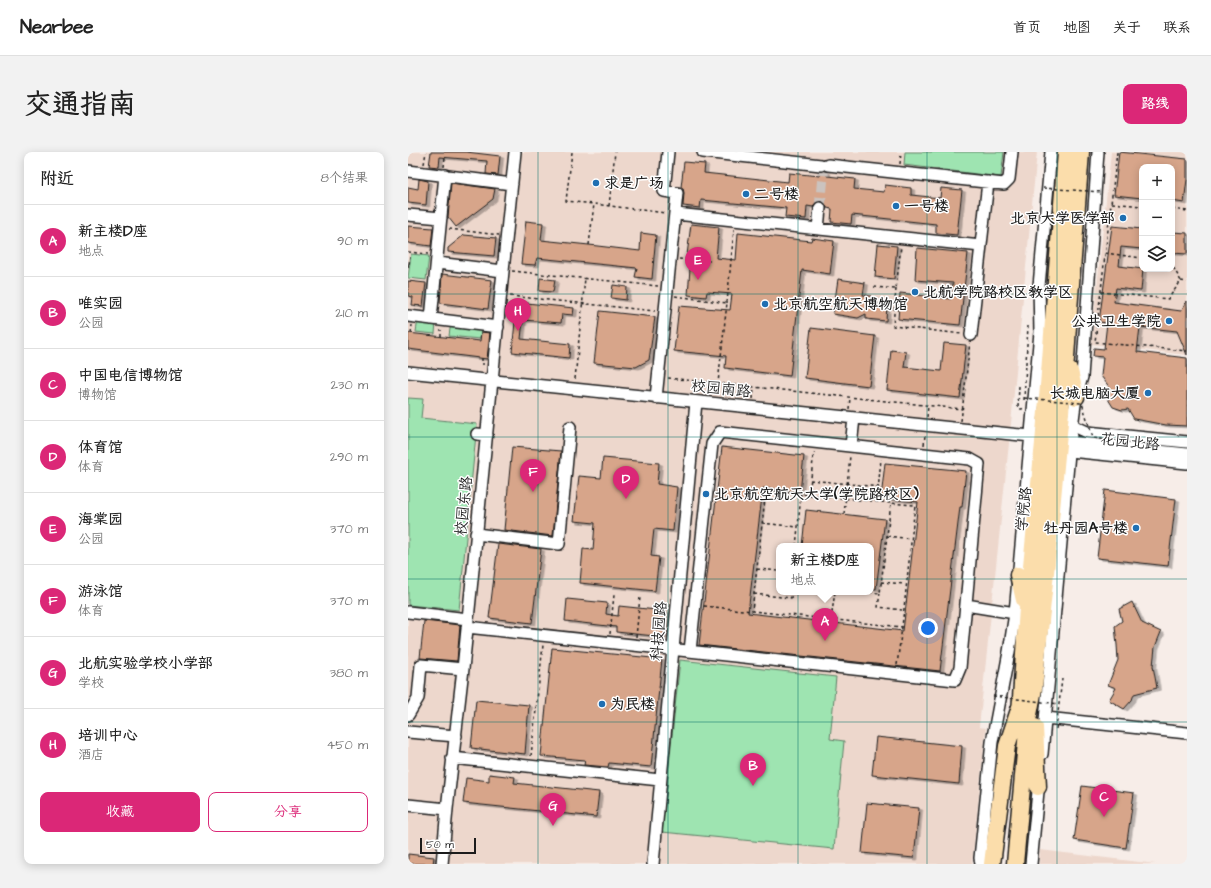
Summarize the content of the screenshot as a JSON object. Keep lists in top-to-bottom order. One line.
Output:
{"streets":{"highway":["学院路"],"street":["校园南路","花园北路","校园东路","科技园路"]},"crossings":[["校园南路","校园东路"],["校园南路","学院路"],["校园南路","科技园路"]],"places":["求是广场","二号楼","一号楼","北京大学医学部","北航学院路校区教学区","北京航空航天博物馆","公共卫生学院","长城电脑大厦","北京航空航天大学(学院路校区)","牡丹园A号楼","为民楼"],"scale_bar":"50 m","page":{"header":"Nearbee","nav":["首页","地图","关于","联系"],"title":"交通指南","buttons":["路线",["收藏","分享"]],"heading":["附近","8个结果"],"map_buttons":["+","−"],"list":[{"mark":"A","name":"新主楼D座","note":"地点","value":"90 m"},{"mark":"B","name":"唯实园","note":"公园","value":"210 m"},{"mark":"C","name":"中国电信博物馆","note":"博物馆","value":"230 m"},{"mark":"D","name":"体育馆","note":"体育","value":"290 m"},{"mark":"E","name":"海棠园","note":"公园","value":"370 m"},{"mark":"F","name":"游泳馆","note":"体育","value":"370 m"},{"mark":"G","name":"北航实验学校小学部","note":"学校","value":"380 m"},{"mark":"H","name":"培训中心","note":"酒店","value":"450 m"}],"pins":["E","H","F","D","A","B","C","G"],"popup":["新主楼D座","地点"],"scale":"50 m"}}
